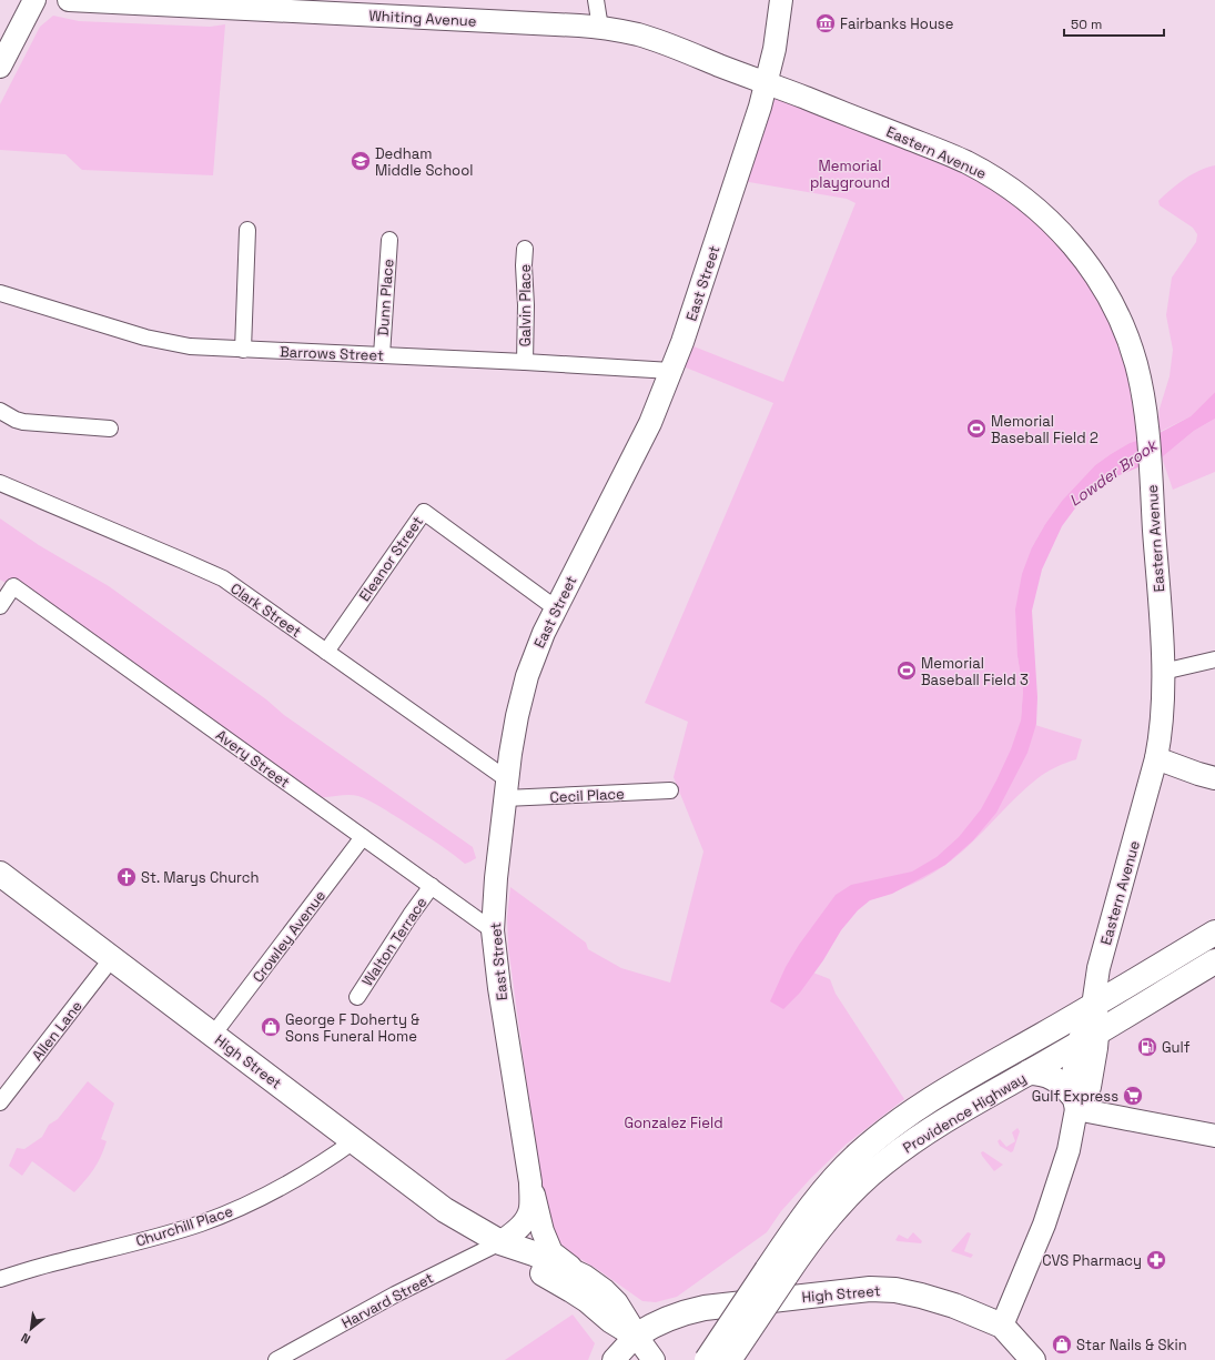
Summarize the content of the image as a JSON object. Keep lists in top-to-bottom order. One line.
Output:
{"streets":{"main road":["Whiting Avenue","Eastern Avenue","East Street","High Street","Providence Highway"],"street":["Dunn Place","Galvin Place","Barrows Street","Eleanor Street","Clark Street","Avery Street","Cecil Place","Crowley Avenue","Walton Terrace","Allen Lane","Churchill Place","Harvard Street"]},"crossings":[["Whiting Avenue","Eastern Avenue"],["Whiting Avenue","East Street"],["Eastern Avenue","East Street"],["Eastern Avenue","High Street"],["Eastern Avenue","Providence Highway"],["East Street","Barrows Street"],["East Street","Eleanor Street"],["East Street","Clark Street"],["East Street","Avery Street"],["East Street","Cecil Place"],["East Street","High Street"],["East Street","Harvard Street"],["Dunn Place","Barrows Street"],["Galvin Place","Barrows Street"],["Eleanor Street","Clark Street"],["Clark Street","Cecil Place"],["Avery Street","Crowley Avenue"],["Avery Street","Walton Terrace"],["Crowley Avenue","High Street"],["Allen Lane","High Street"],["High Street","Churchill Place"],["High Street","Harvard Street"]],"water":["Lowder Brook"],"parks":["Memorial playground","Gonzalez Field"],"places":{"museum":["Fairbanks House"],"school or university":["Dedham Middle School"],"sports":["Memorial Baseball Field 2","Memorial Baseball Field 3"],"church":["St. Marys Church"],"shop":["George F Doherty & Sons Funeral Home","Star Nails & Skin"],"fuel station":["Gulf"],"supermarket":["Gulf Express"],"pharmacy":["CVS Pharmacy"]},"scale_bar":"50 m","north":"bottom left"}
